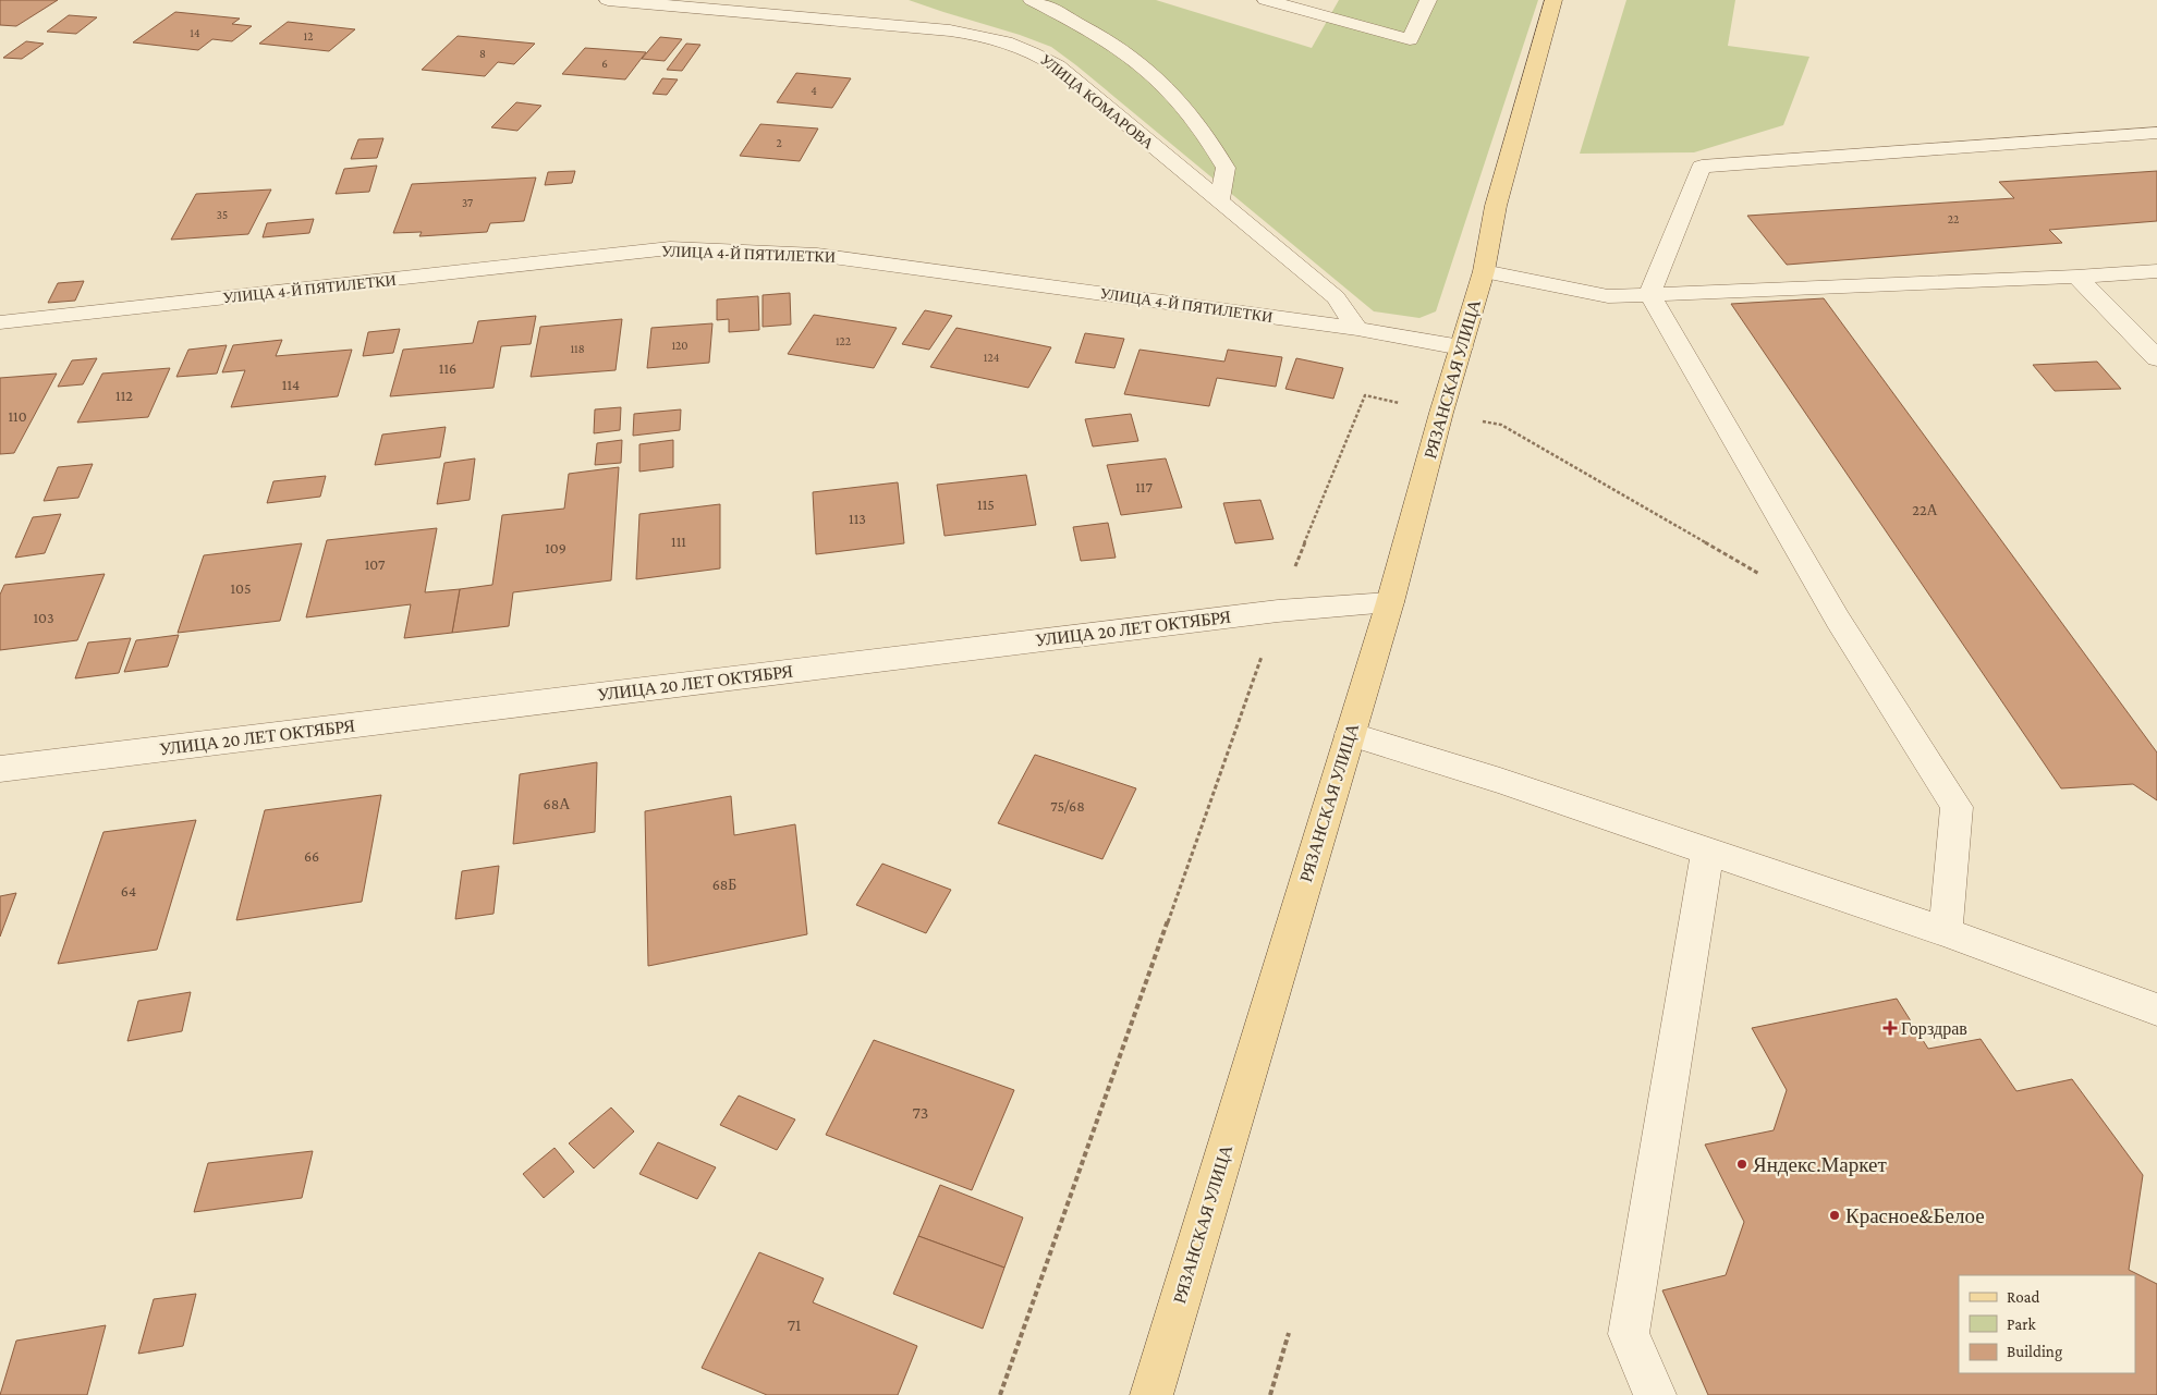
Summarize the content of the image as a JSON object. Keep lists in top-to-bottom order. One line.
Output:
{"streets":{"main road":["РЯЗАНСКАЯ УЛИЦА"],"street":["УЛИЦА КОМАРОВА","УЛИЦА 4-Й ПЯТИЛЕТКИ","УЛИЦА 20 ЛЕТ ОКТЯБРЯ"]},"crossings":[["УЛИЦА КОМАРОВА","УЛИЦА 4-Й ПЯТИЛЕТКИ"],["УЛИЦА 4-Й ПЯТИЛЕТКИ","РЯЗАНСКАЯ УЛИЦА"],["РЯЗАНСКАЯ УЛИЦА","УЛИЦА 20 ЛЕТ ОКТЯБРЯ"]],"places":{"health":["Горздрав"],"other":["Яндекс.Маркет","Красное&Белое"]},"house_numbers":["14","12","8","6","4","2","37","35","22","122","120","118","124","116","114","112","110","117","115","22А","113","111","109","107","105","103","68А","75/68","66","68Б","64","73","71"],"legend":["Road","Park","Building"]}
